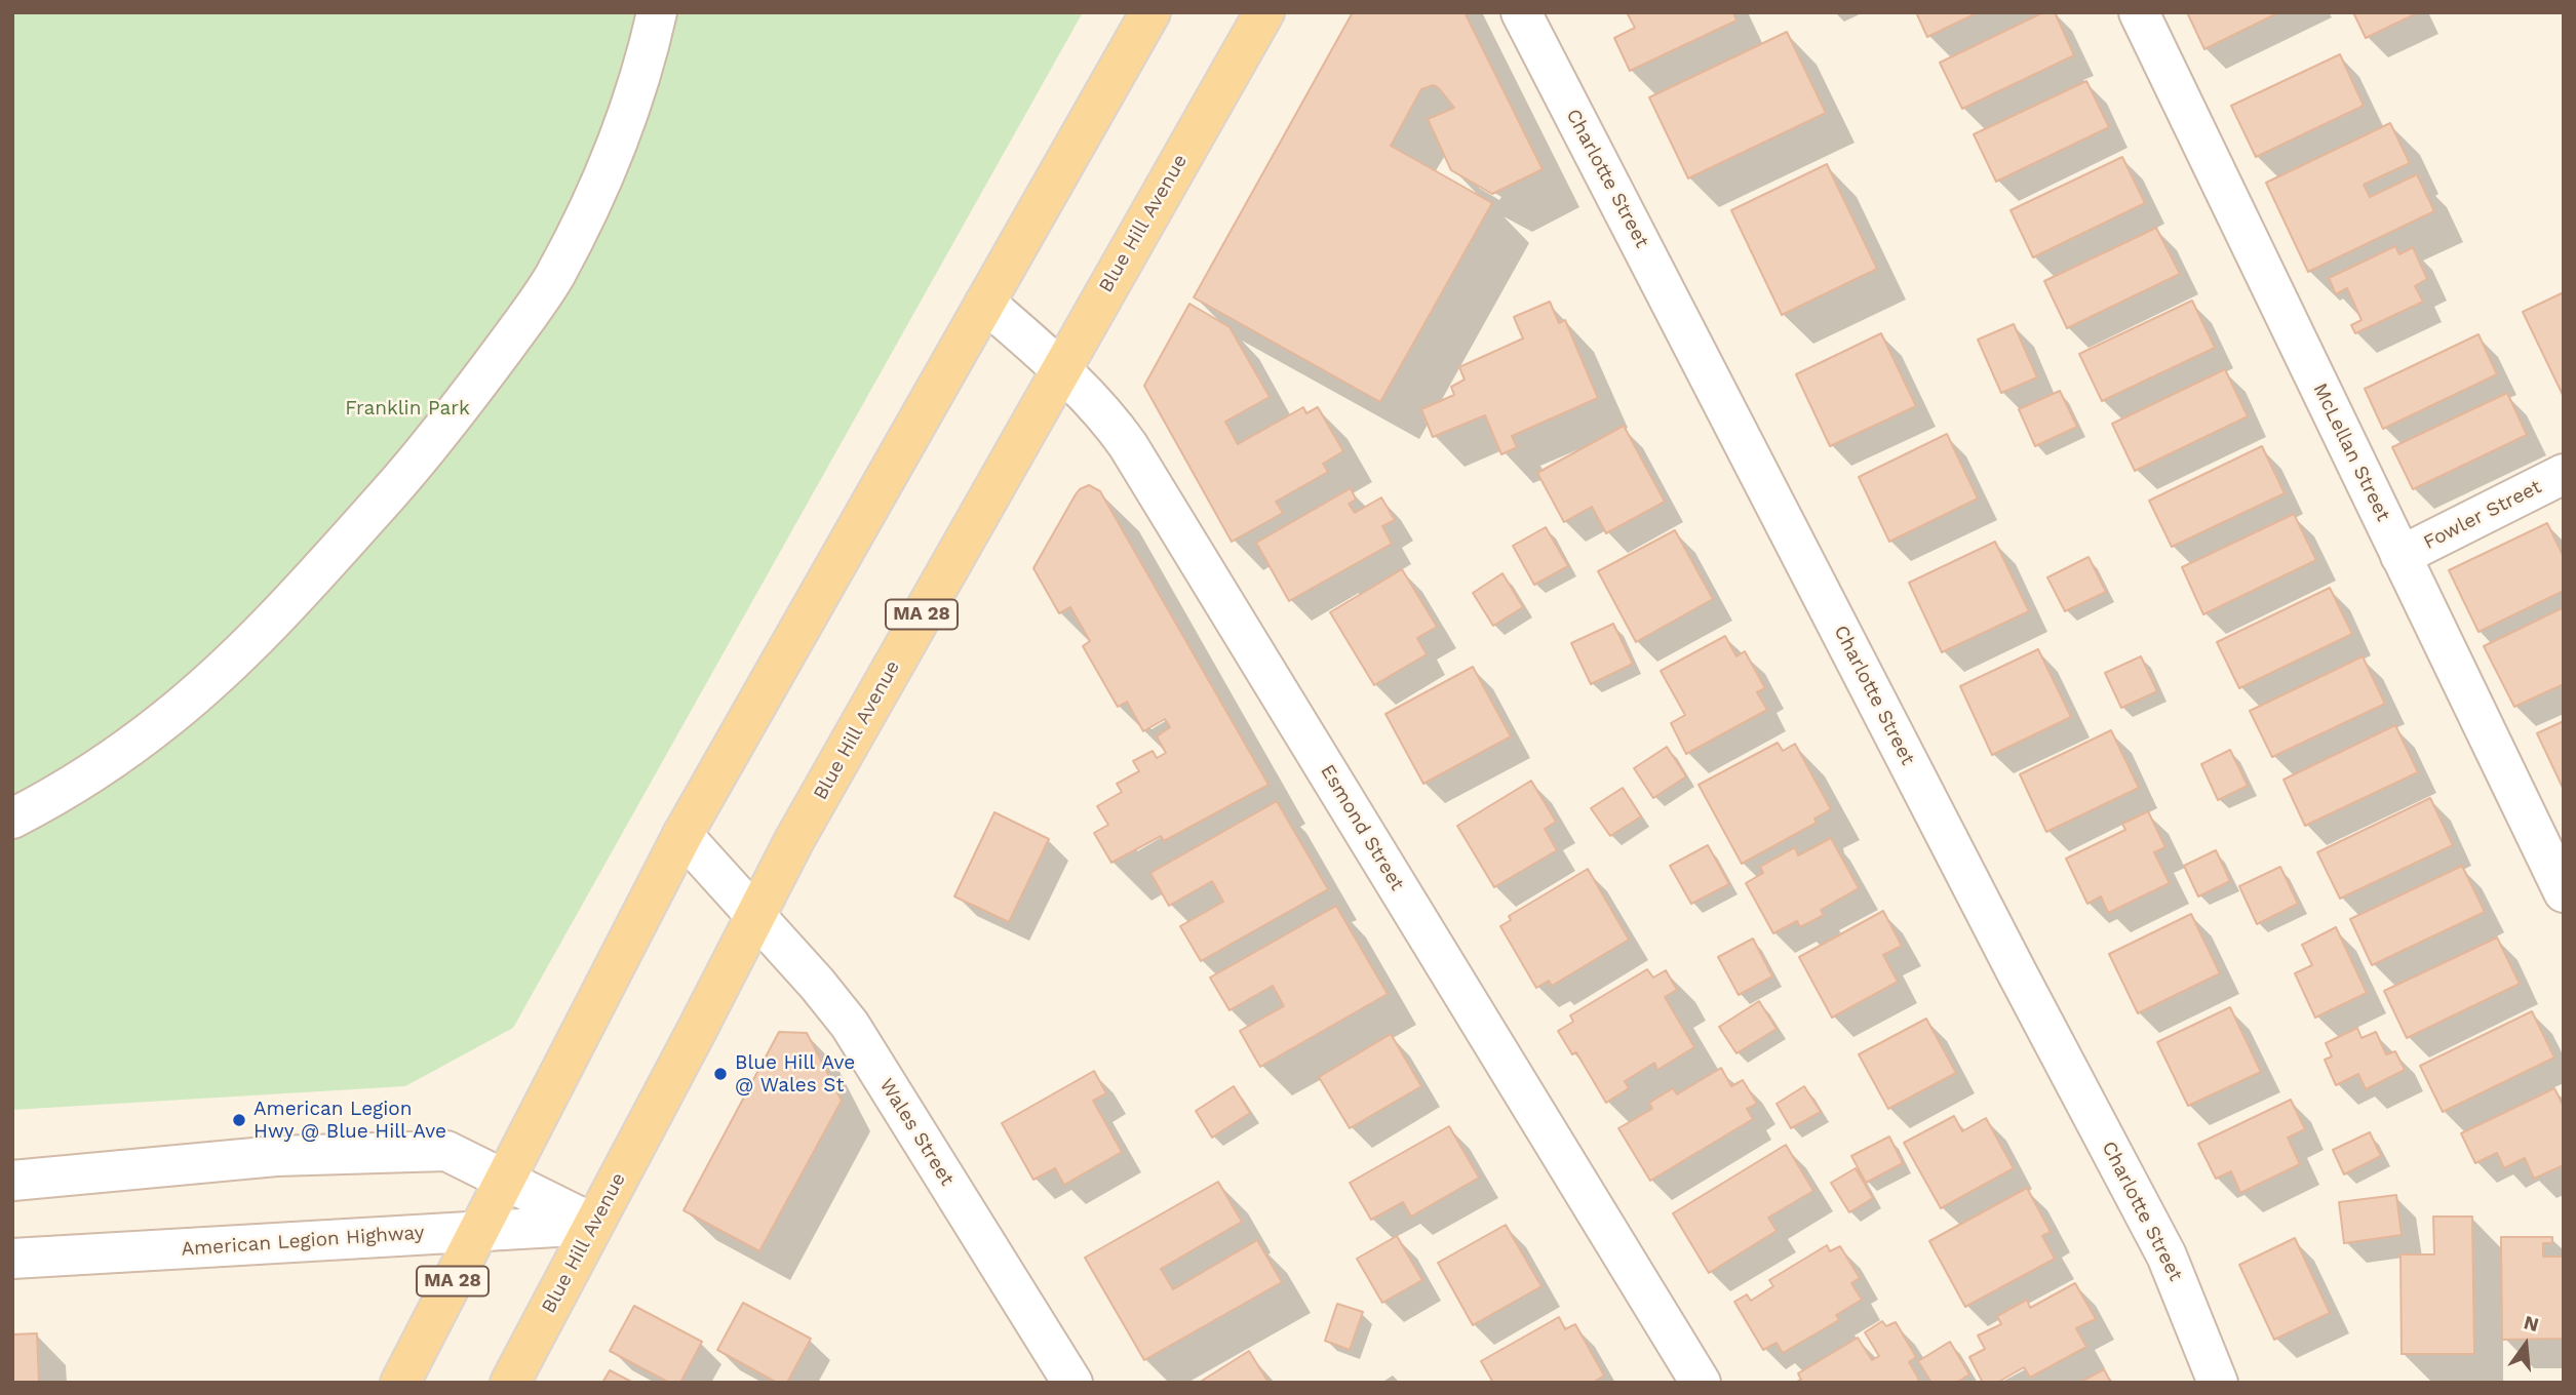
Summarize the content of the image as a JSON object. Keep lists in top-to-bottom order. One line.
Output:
{"streets":{"main road":["Blue Hill Avenue","MA 28"],"street":["Charlotte Street","McLellan Street","Fowler Street","Esmond Street","Wales Street","American Legion Highway"]},"crossings":[["Blue Hill Avenue","Esmond Street"],["Blue Hill Avenue","Wales Street"],["Blue Hill Avenue","American Legion Highway"],["McLellan Street","Fowler Street"],["MA 28","Esmond Street"],["MA 28","Wales Street"],["MA 28","American Legion Highway"]],"parks":["Franklin Park"],"places":["Blue Hill Ave @ Wales St","American Legion Hwy @ Blue Hill Ave"],"north":"top"}
